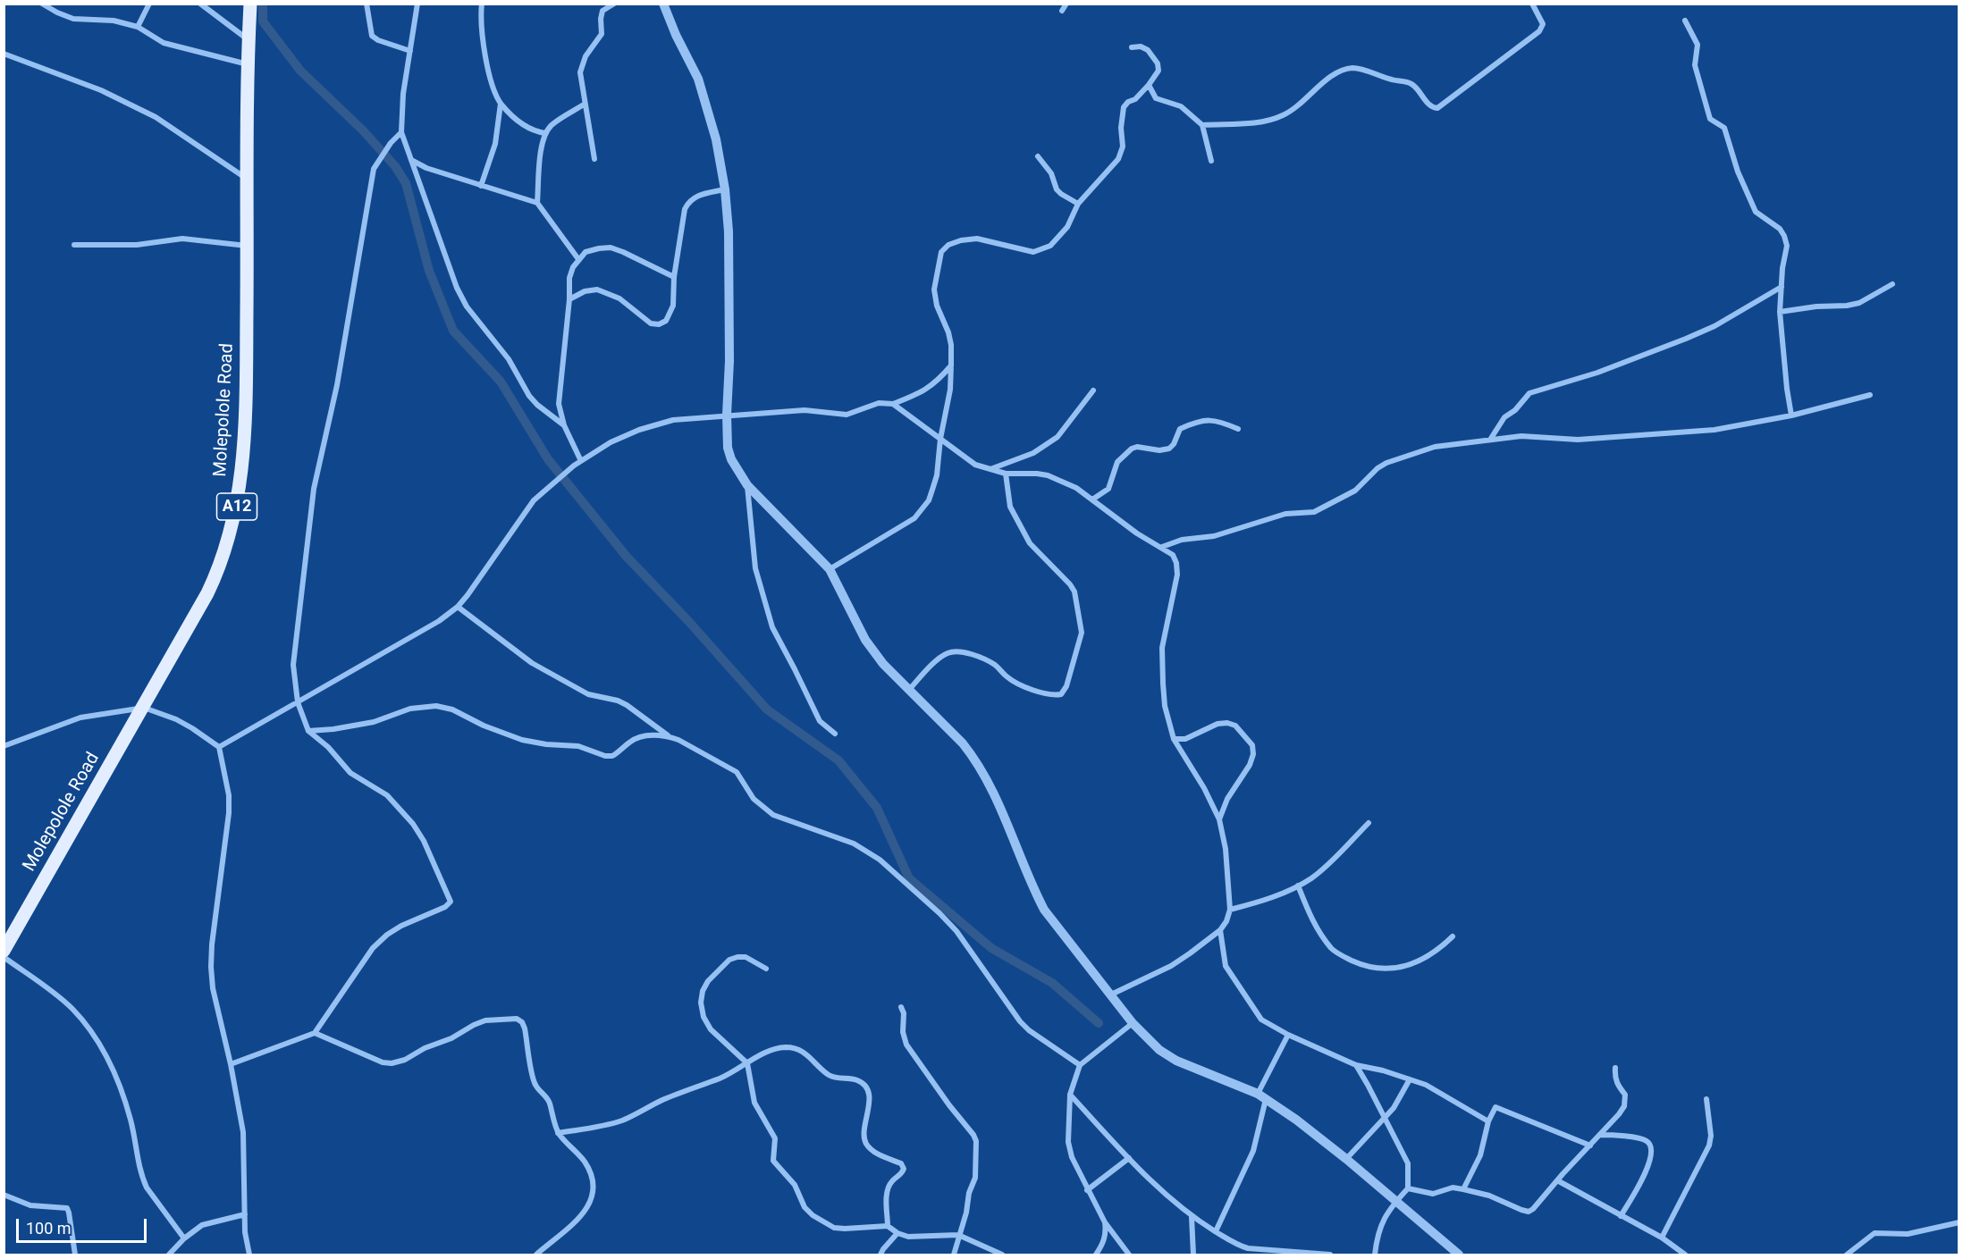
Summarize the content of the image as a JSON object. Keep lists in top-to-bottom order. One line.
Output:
{"streets":{"main road":["Molepolole Road","A12"]},"scale_bar":"100 m"}
